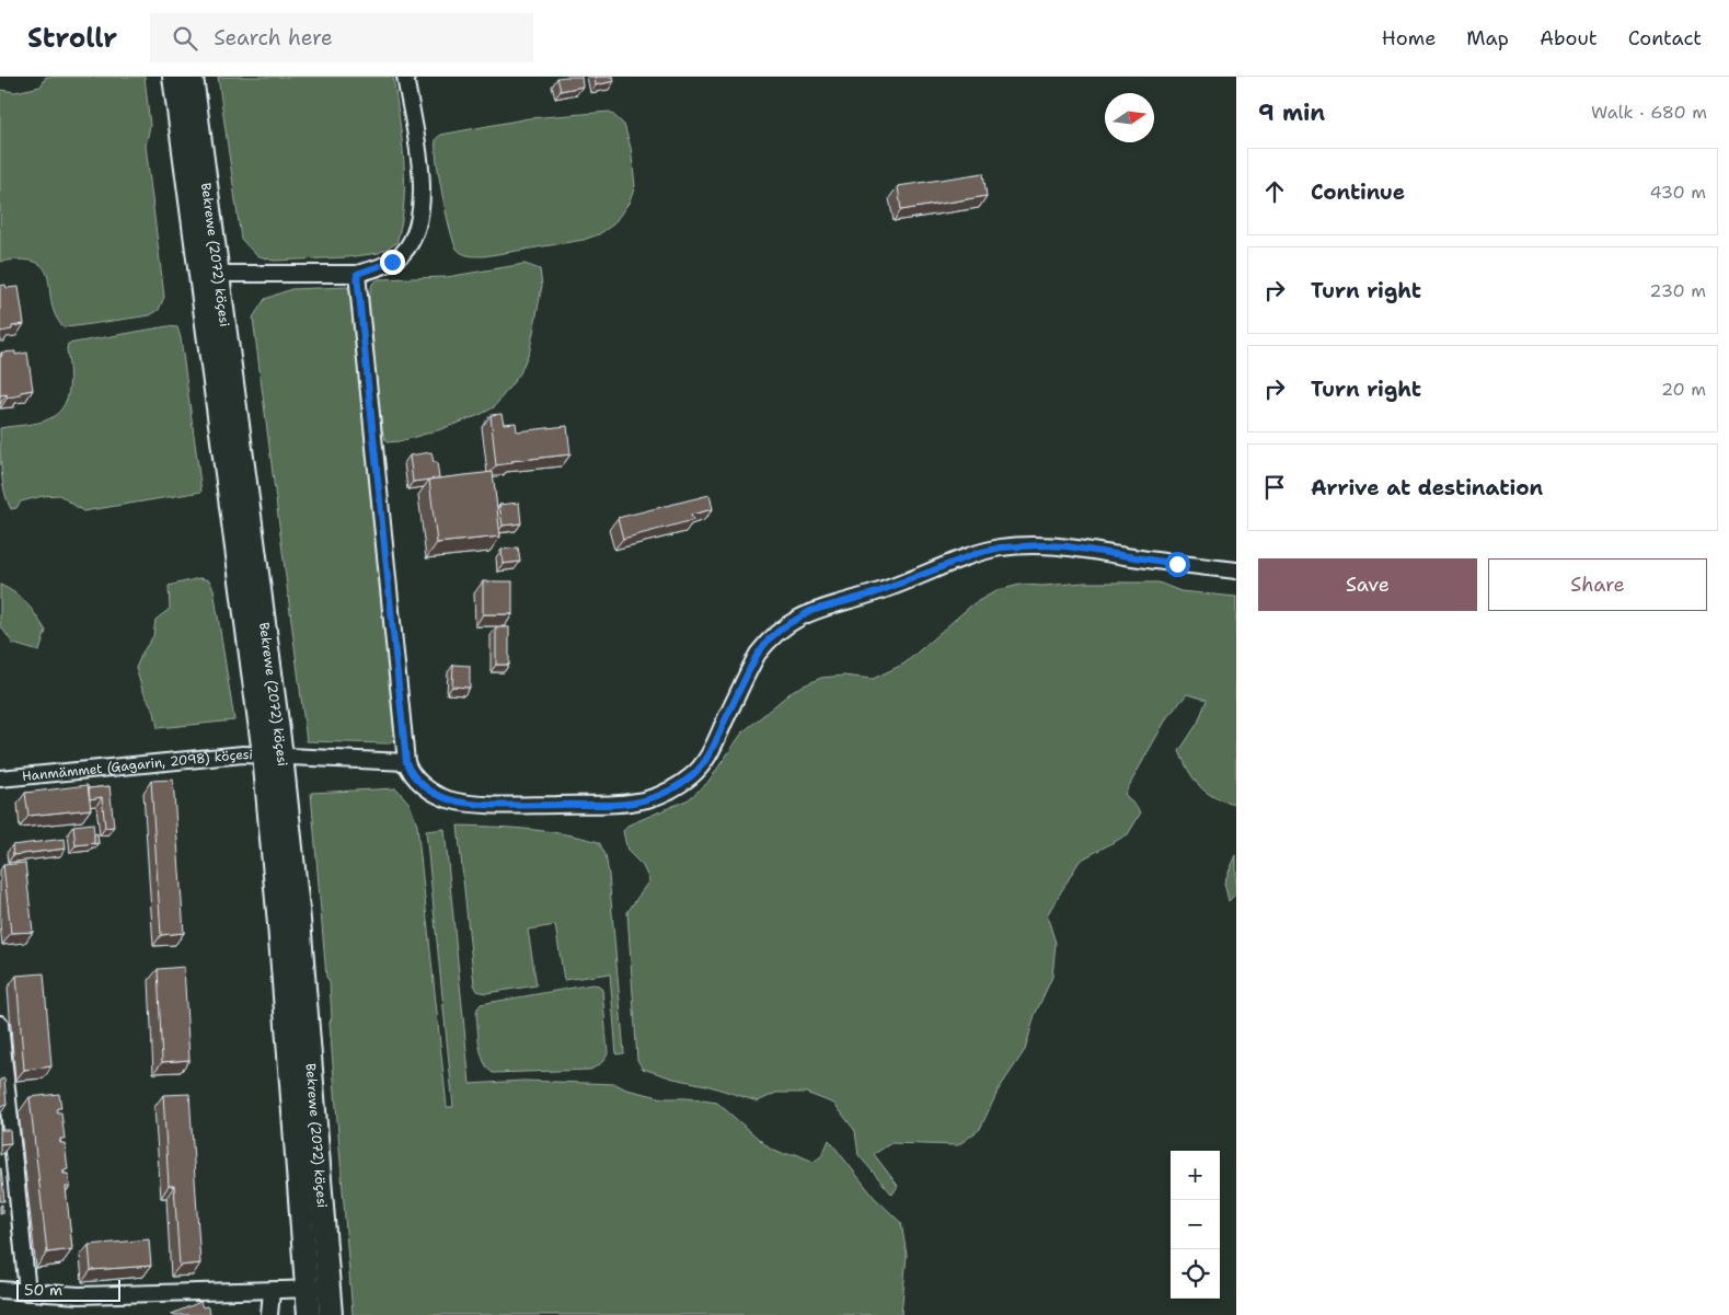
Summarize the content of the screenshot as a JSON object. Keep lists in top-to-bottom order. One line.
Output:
{"streets":{"main road":["Bekrewe (2072) köçesi"],"street":["Hanmämmet (Gagarin, 2098) köçesi"]},"crossings":[["Bekrewe (2072) köçesi","Hanmämmet (Gagarin, 2098) köçesi"]],"scale_bar":"50 m","north":"right","page":{"header":"Strollr","search":"Search here","nav":["Home","Map","About","Contact"],"heading":["9 min","Walk · 680 m"],"list":[["Continue","430 m"],["Turn right","230 m"],["Turn right","20 m"],"Arrive at destination"],"buttons":["Save","Share"],"map_buttons":["+","−"],"scale":"50 m"}}
